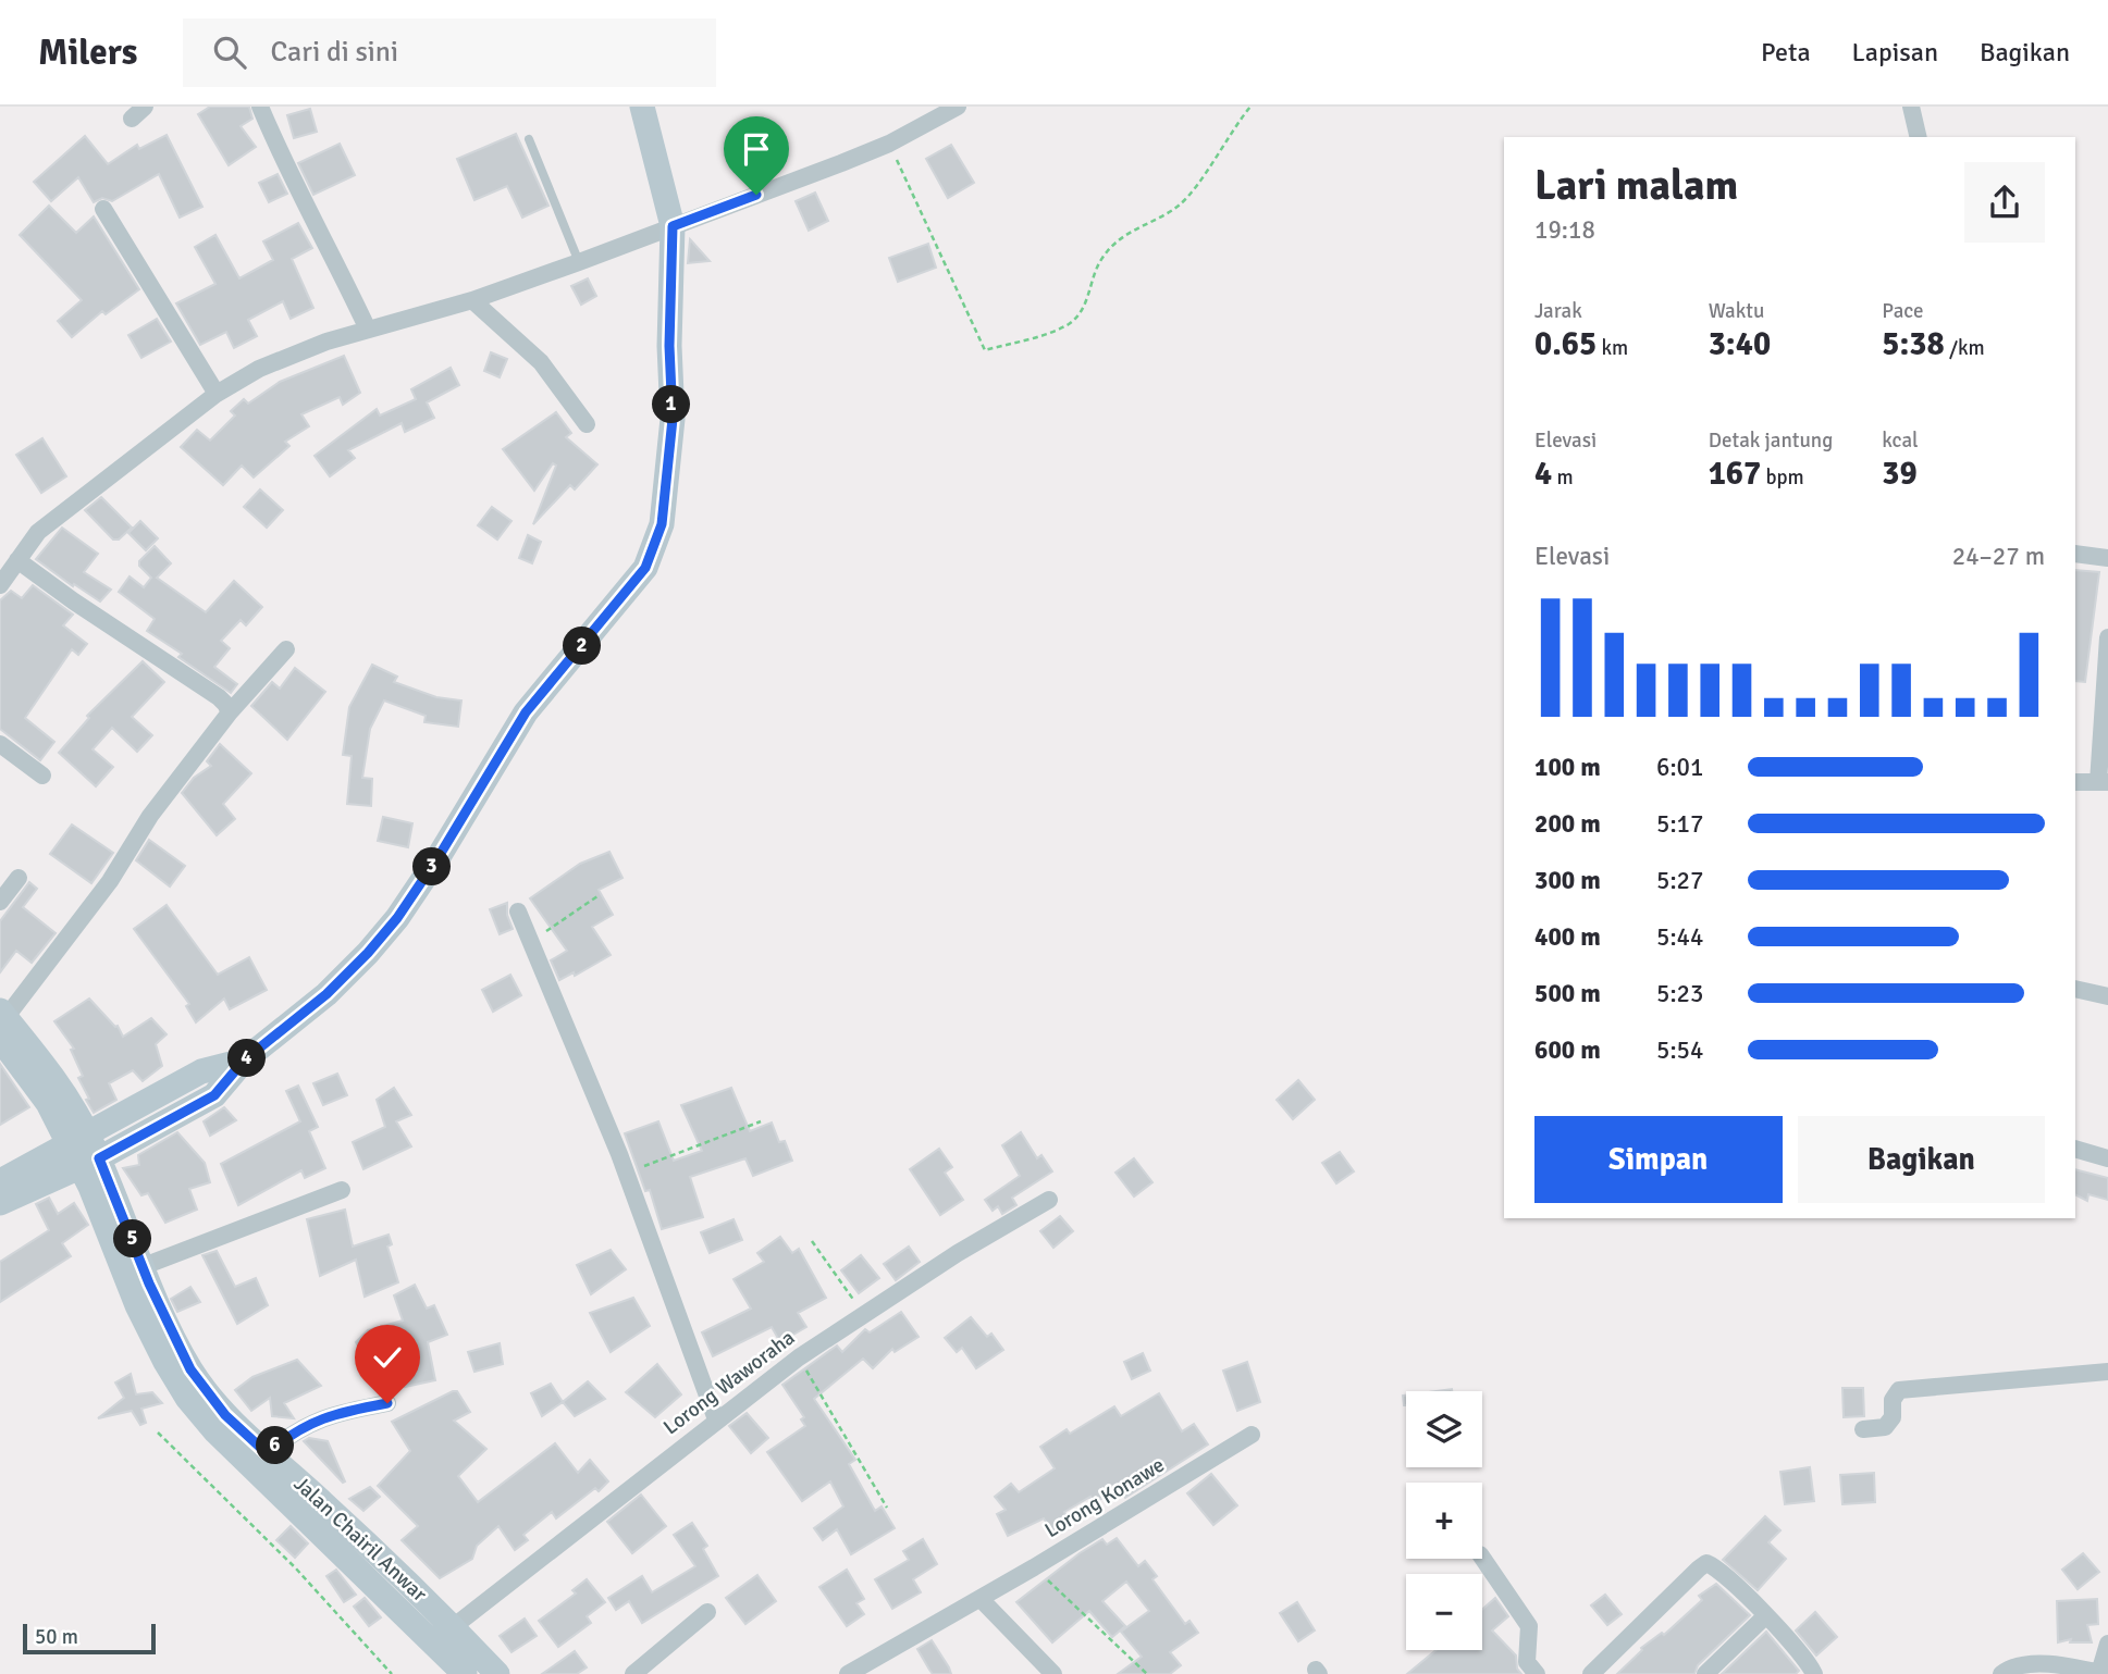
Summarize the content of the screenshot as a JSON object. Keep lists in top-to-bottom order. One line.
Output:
{"streets":{"main road":["Jalan Chairil Anwar"],"street":["Lorong Waworaha","Lorong Konawe"]},"crossings":[["Lorong Waworaha","Jalan Chairil Anwar"]],"scale_bar":"50 m","page":{"header":"Milers","search":"Cari di sini","nav":["Peta","Lapisan","Bagikan"],"heading":["Lari malam","19:18"],"stats":[["Jarak","0.65 km"],["Waktu","3:40"],["Pace","5:38 /km"],["Elevasi","4 m"],["Detak jantung","167 bpm"],["kcal","39"]],"pins":["1","2","3","4","5","6"],"chart":["Elevasi","24–27 m"],"list":[{"name":"100 m","note":"6:01"},{"name":"200 m","note":"5:17"},{"name":"300 m","note":"5:27"},{"name":"400 m","note":"5:44"},{"name":"500 m","note":"5:23"},{"name":"600 m","note":"5:54"}],"buttons":["Simpan","Bagikan"],"map_buttons":["+","−"],"scale":"50 m"}}
